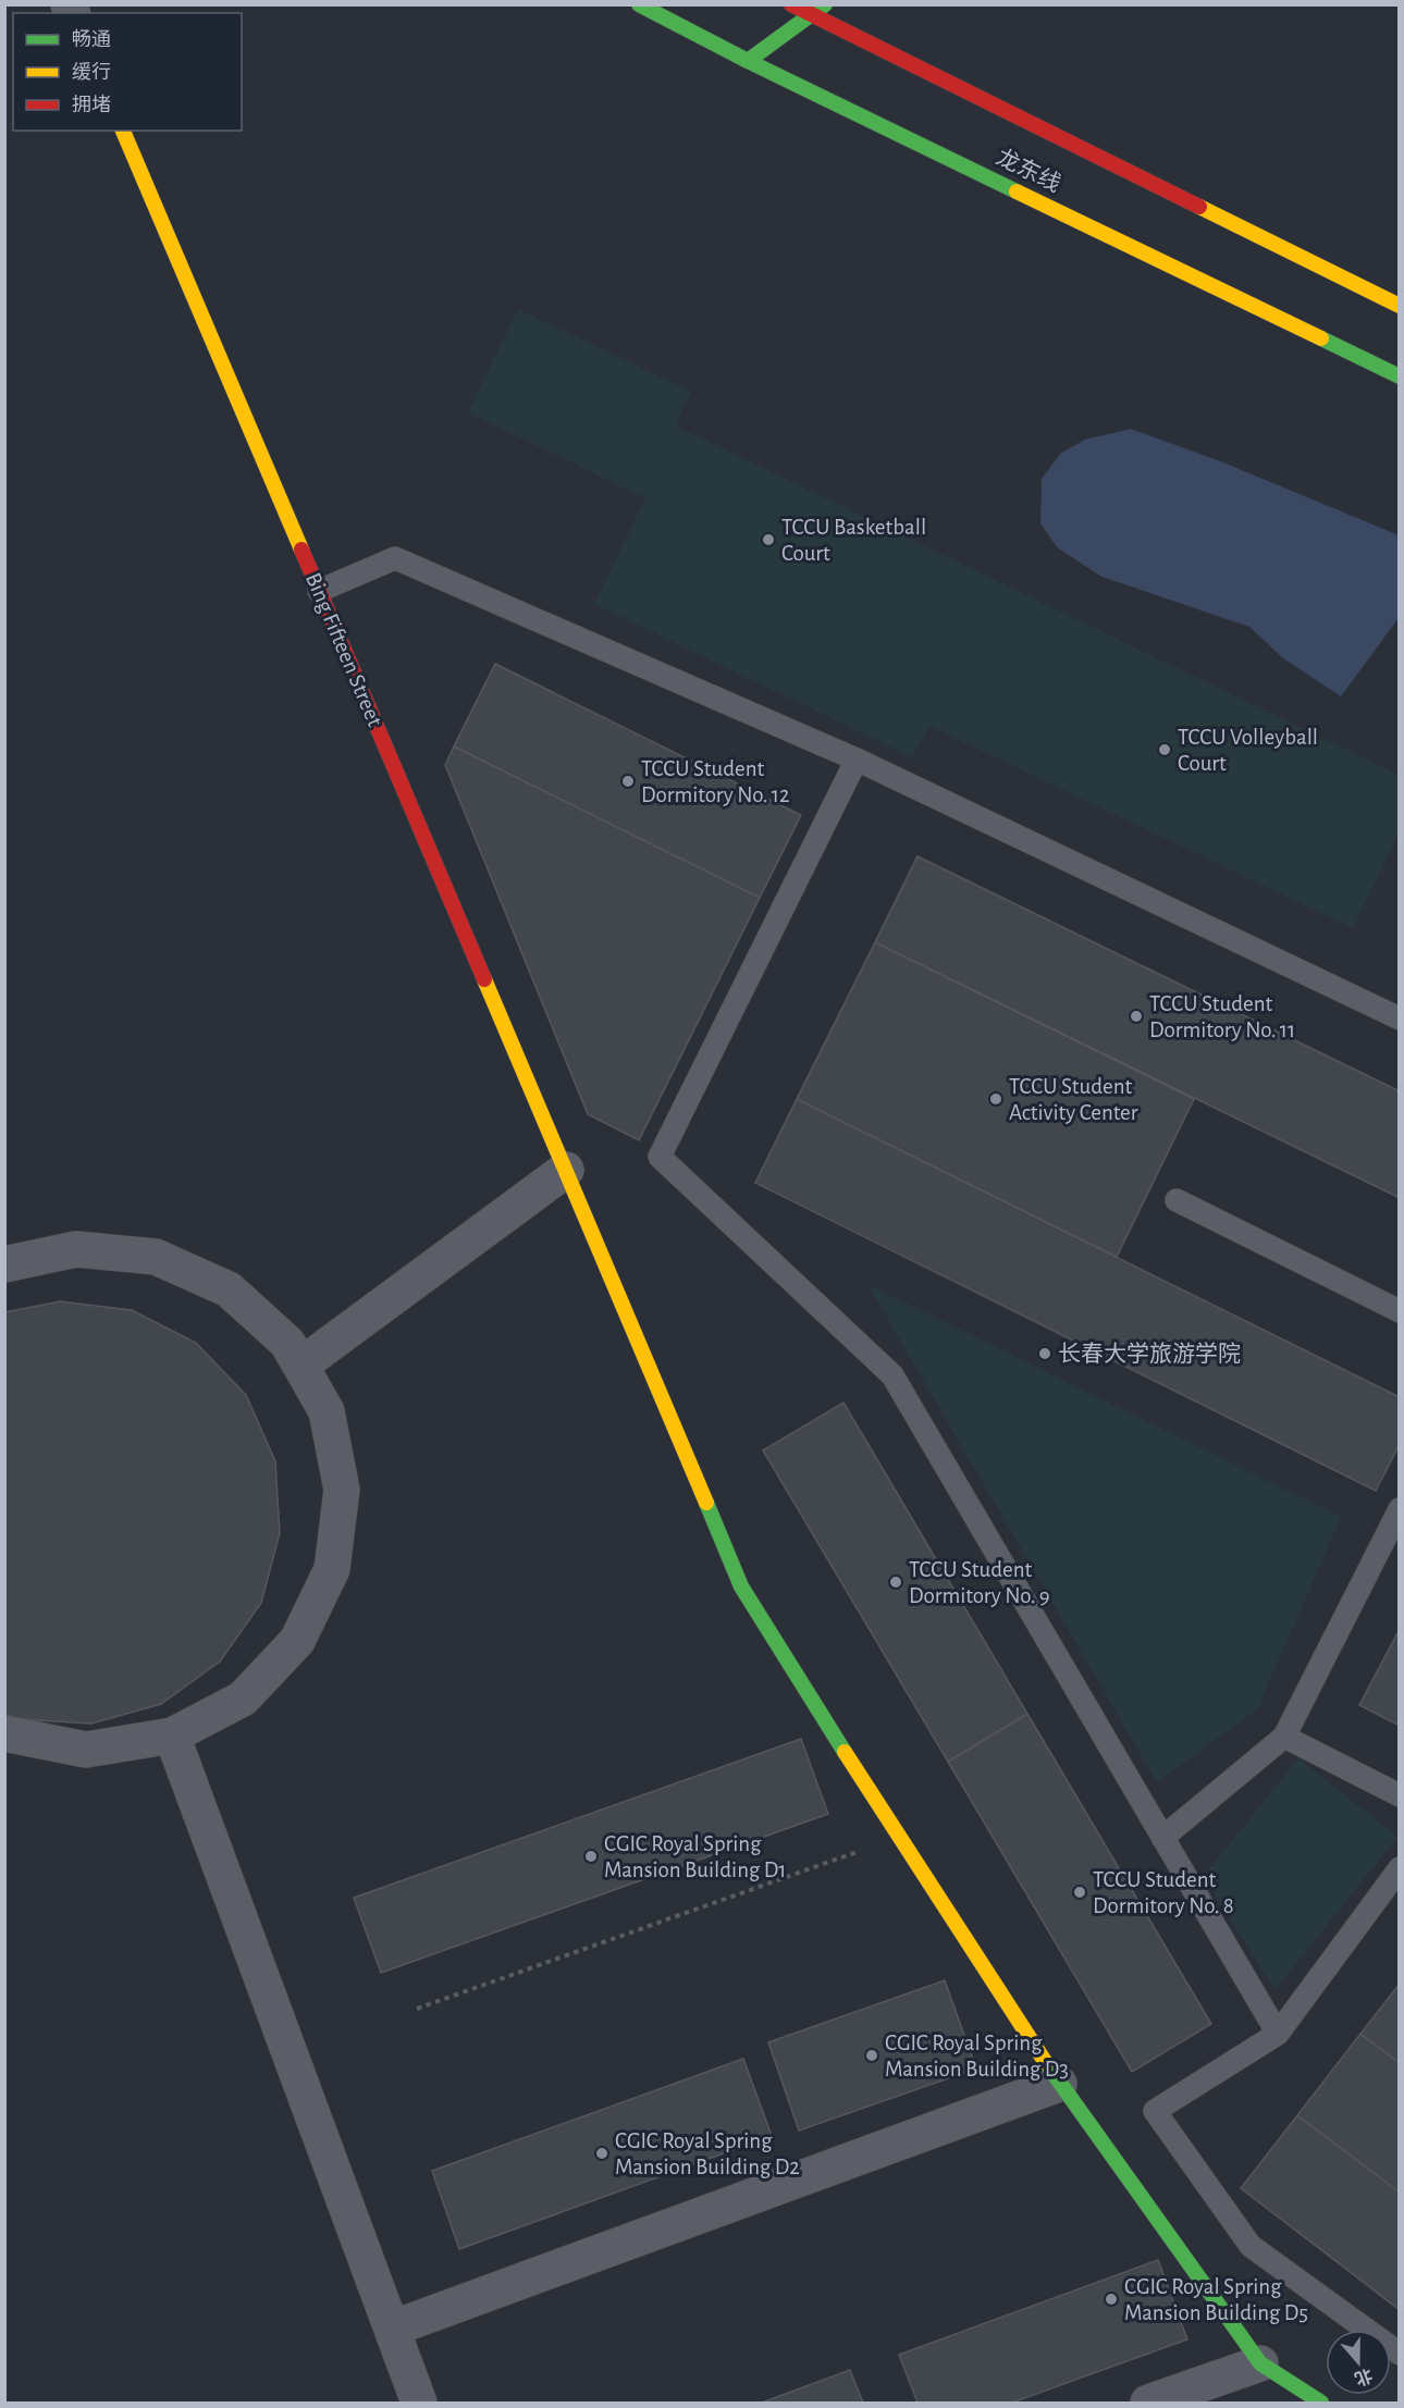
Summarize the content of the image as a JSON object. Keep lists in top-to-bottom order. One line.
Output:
{"streets":{"main road":["龙东线","Bing Fifteen Street"]},"places":["TCCU Basketball Court","TCCU Volleyball Court","TCCU Student Dormitory No. 12","TCCU Student Dormitory No. 11","TCCU Student Activity Center","长春大学旅游学院","TCCU Student Dormitory No. 9","CGIC Royal Spring Mansion Building D1","TCCU Student Dormitory No. 8","CGIC Royal Spring Mansion Building D3","CGIC Royal Spring Mansion Building D2","CGIC Royal Spring Mansion Building D5"],"legend":["畅通","缓行","拥堵"],"north":"bottom"}
